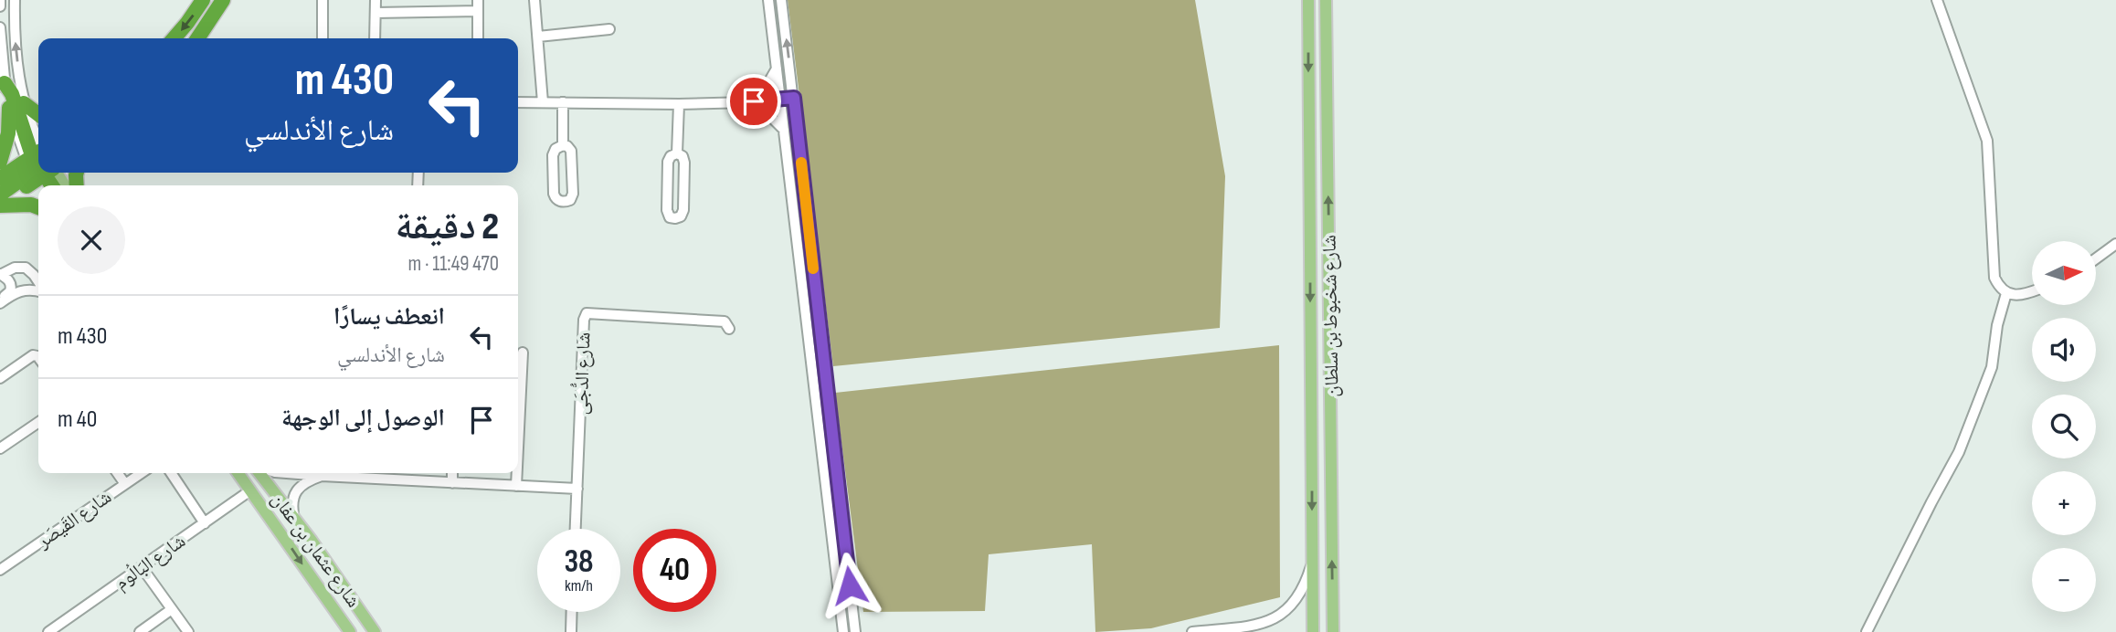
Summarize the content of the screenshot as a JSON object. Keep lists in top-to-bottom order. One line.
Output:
{"streets":{"main road":["شارع شخبوط بن سلطان","شارع عثمان بن عفان"],"street":["شارع الدُّجَى","شارع القَيصَر","شارع البَالُوم"]},"crossings":[["شارع عثمان بن عفان","شارع البَالُوم"]],"north":"right","page":{"turn":["430 m","شارع الأندلسي"],"heading":["2 دقيقة","470 m · 11:49"],"map_buttons":["+","−"],"list":[{"name":"انعطف يسارًا","note":"شارع الأندلسي","value":"430 m"},{"name":"الوصول إلى الوجهة","value":"40 m"}],"speed":"38 km/h","limit":"40"}}
